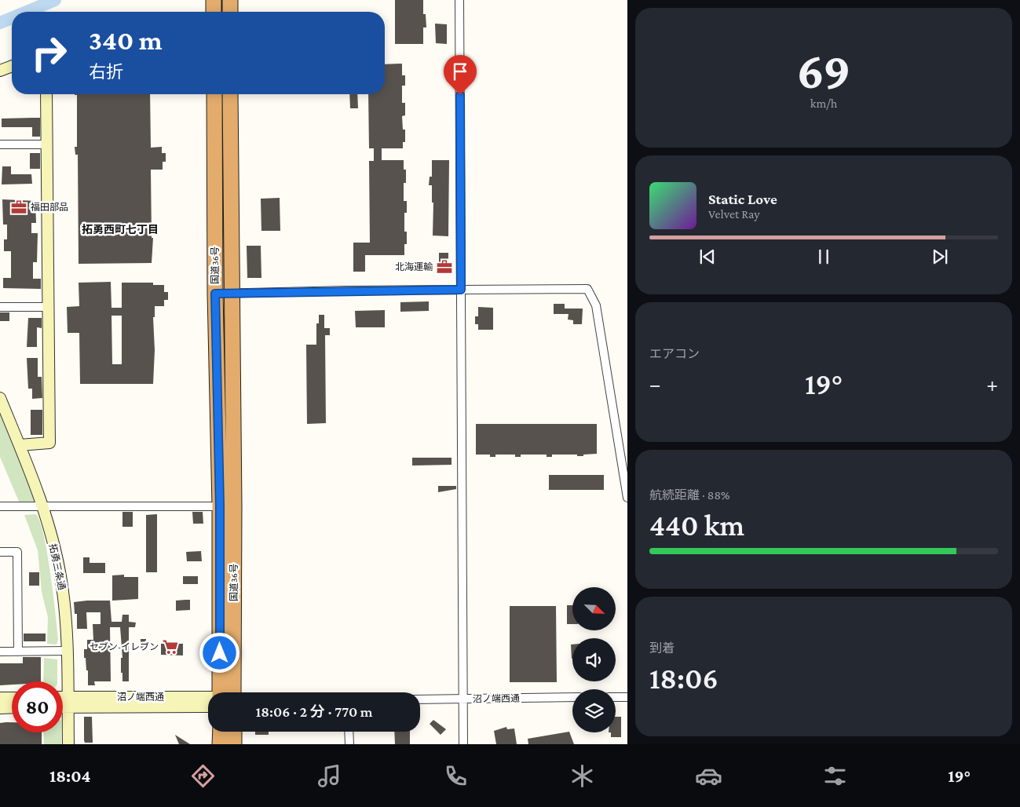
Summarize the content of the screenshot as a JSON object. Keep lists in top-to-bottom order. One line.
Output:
{"streets":{"highway":["国道36号"],"street":["拓勇三条通","沼ノ端西通"]},"crossings":[["拓勇三条通","沼ノ端西通"]],"districts":["拓勇西町七丁目"],"places":{"office":["福田部品","北海運輸"],"supermarket":["セブン-イレブン"]},"north":"bottom right","page":{"tile":[["69","km/h"],"エアコン",["航続距離 · 88%","440 km"],["到着","18:06"]],"turn":["340 m","右折"],"song":["Static Love","Velvet Ray"],"heat":["−","19°","+"],"limit":"80","trip":"18:06 · 2 分 · 770 m","tabs":["18:04","19°"]}}
